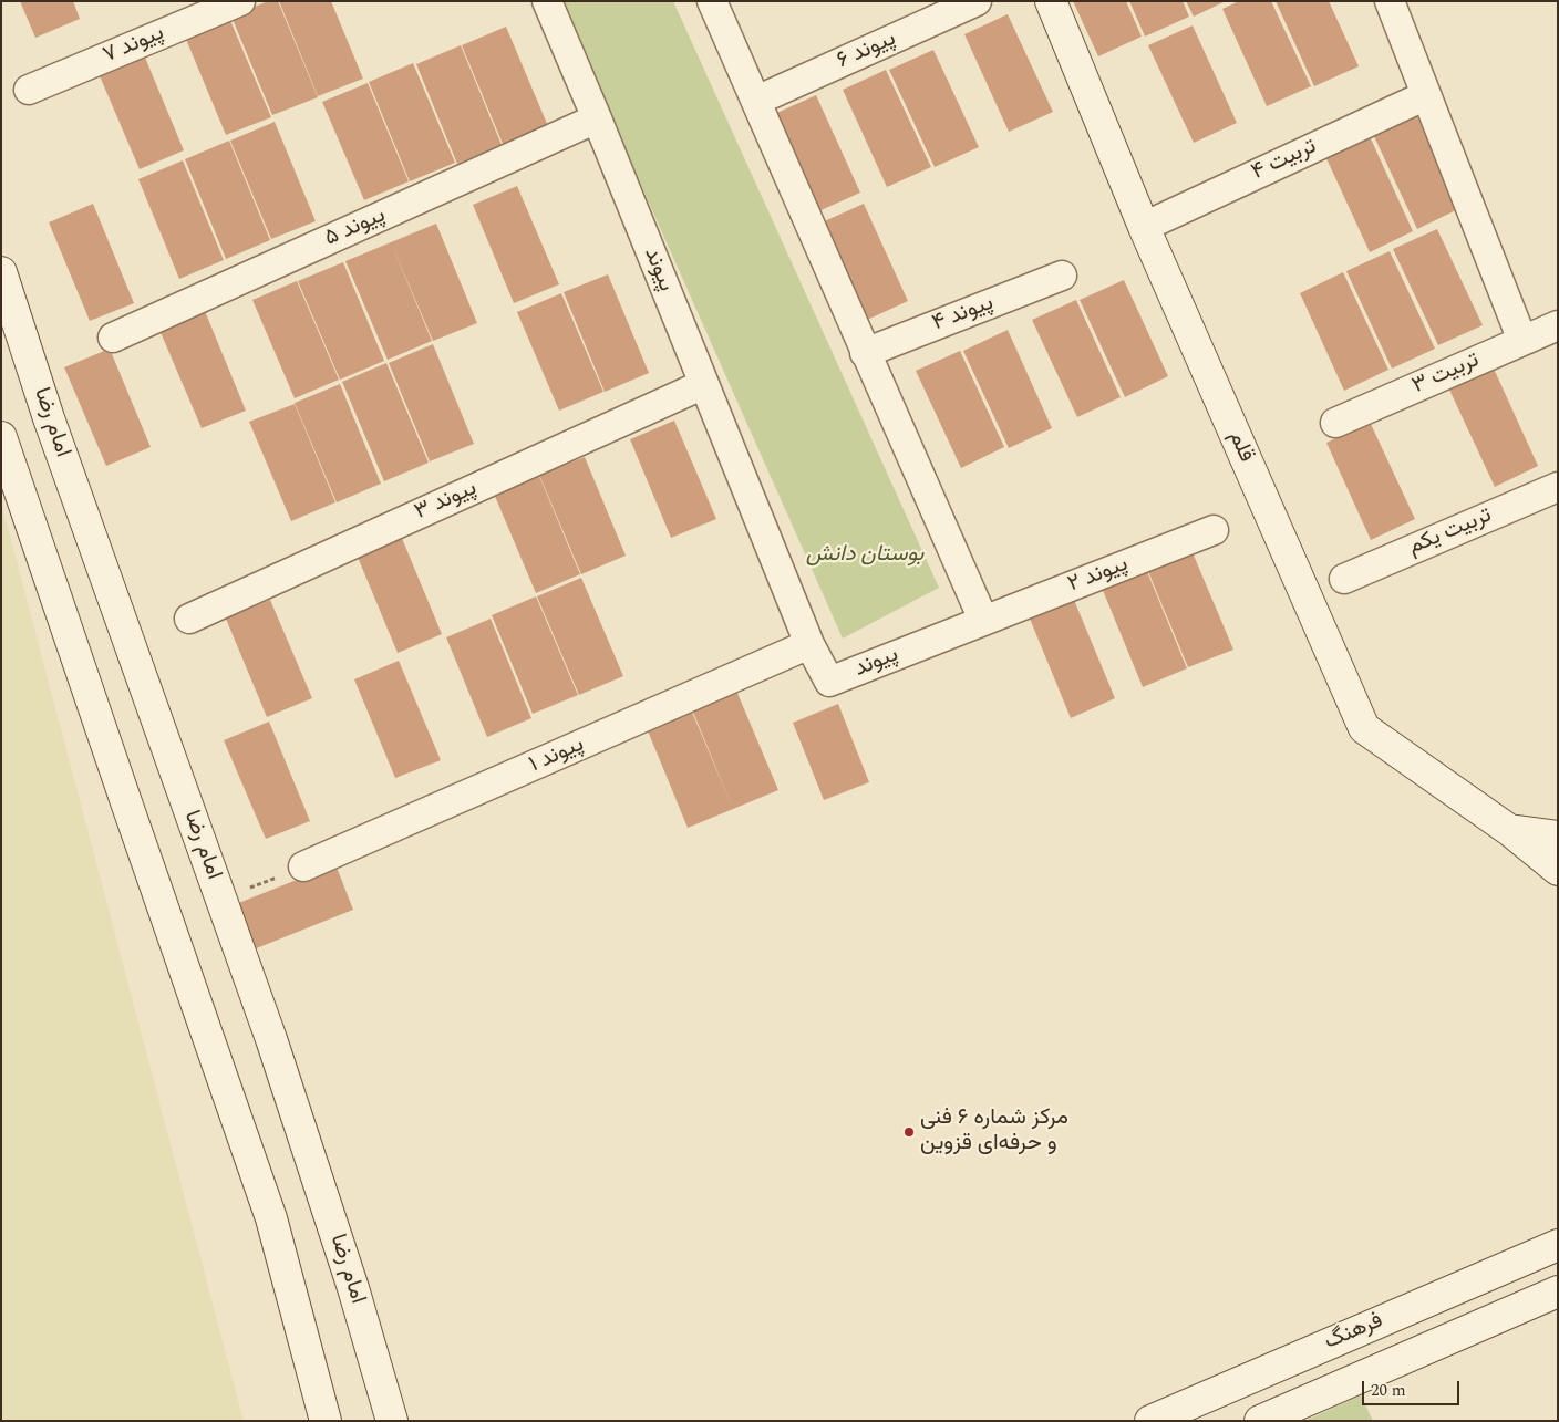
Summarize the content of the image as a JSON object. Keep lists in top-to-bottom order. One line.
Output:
{"streets":{"street":["پیوند ۷","پیوند ۶","تربیت ۴","پیوند ۵","پیوند","پیوند ۴","تربیت ۳","امام رضا","قلم","پیوند ۳","تربیت یکم","پیوند ۲","پیوند ۱","فرهنگ"]},"crossings":[["تربیت ۴","قلم"],["پیوند ۵","پیوند"],["پیوند","پیوند ۳"],["پیوند","پیوند ۲"],["پیوند","پیوند ۱"]],"parks":["بوستان دانش"],"places":["مرکز شماره ۶ فنی و حرفه‌ای قزوین"],"scale_bar":"20 m"}
